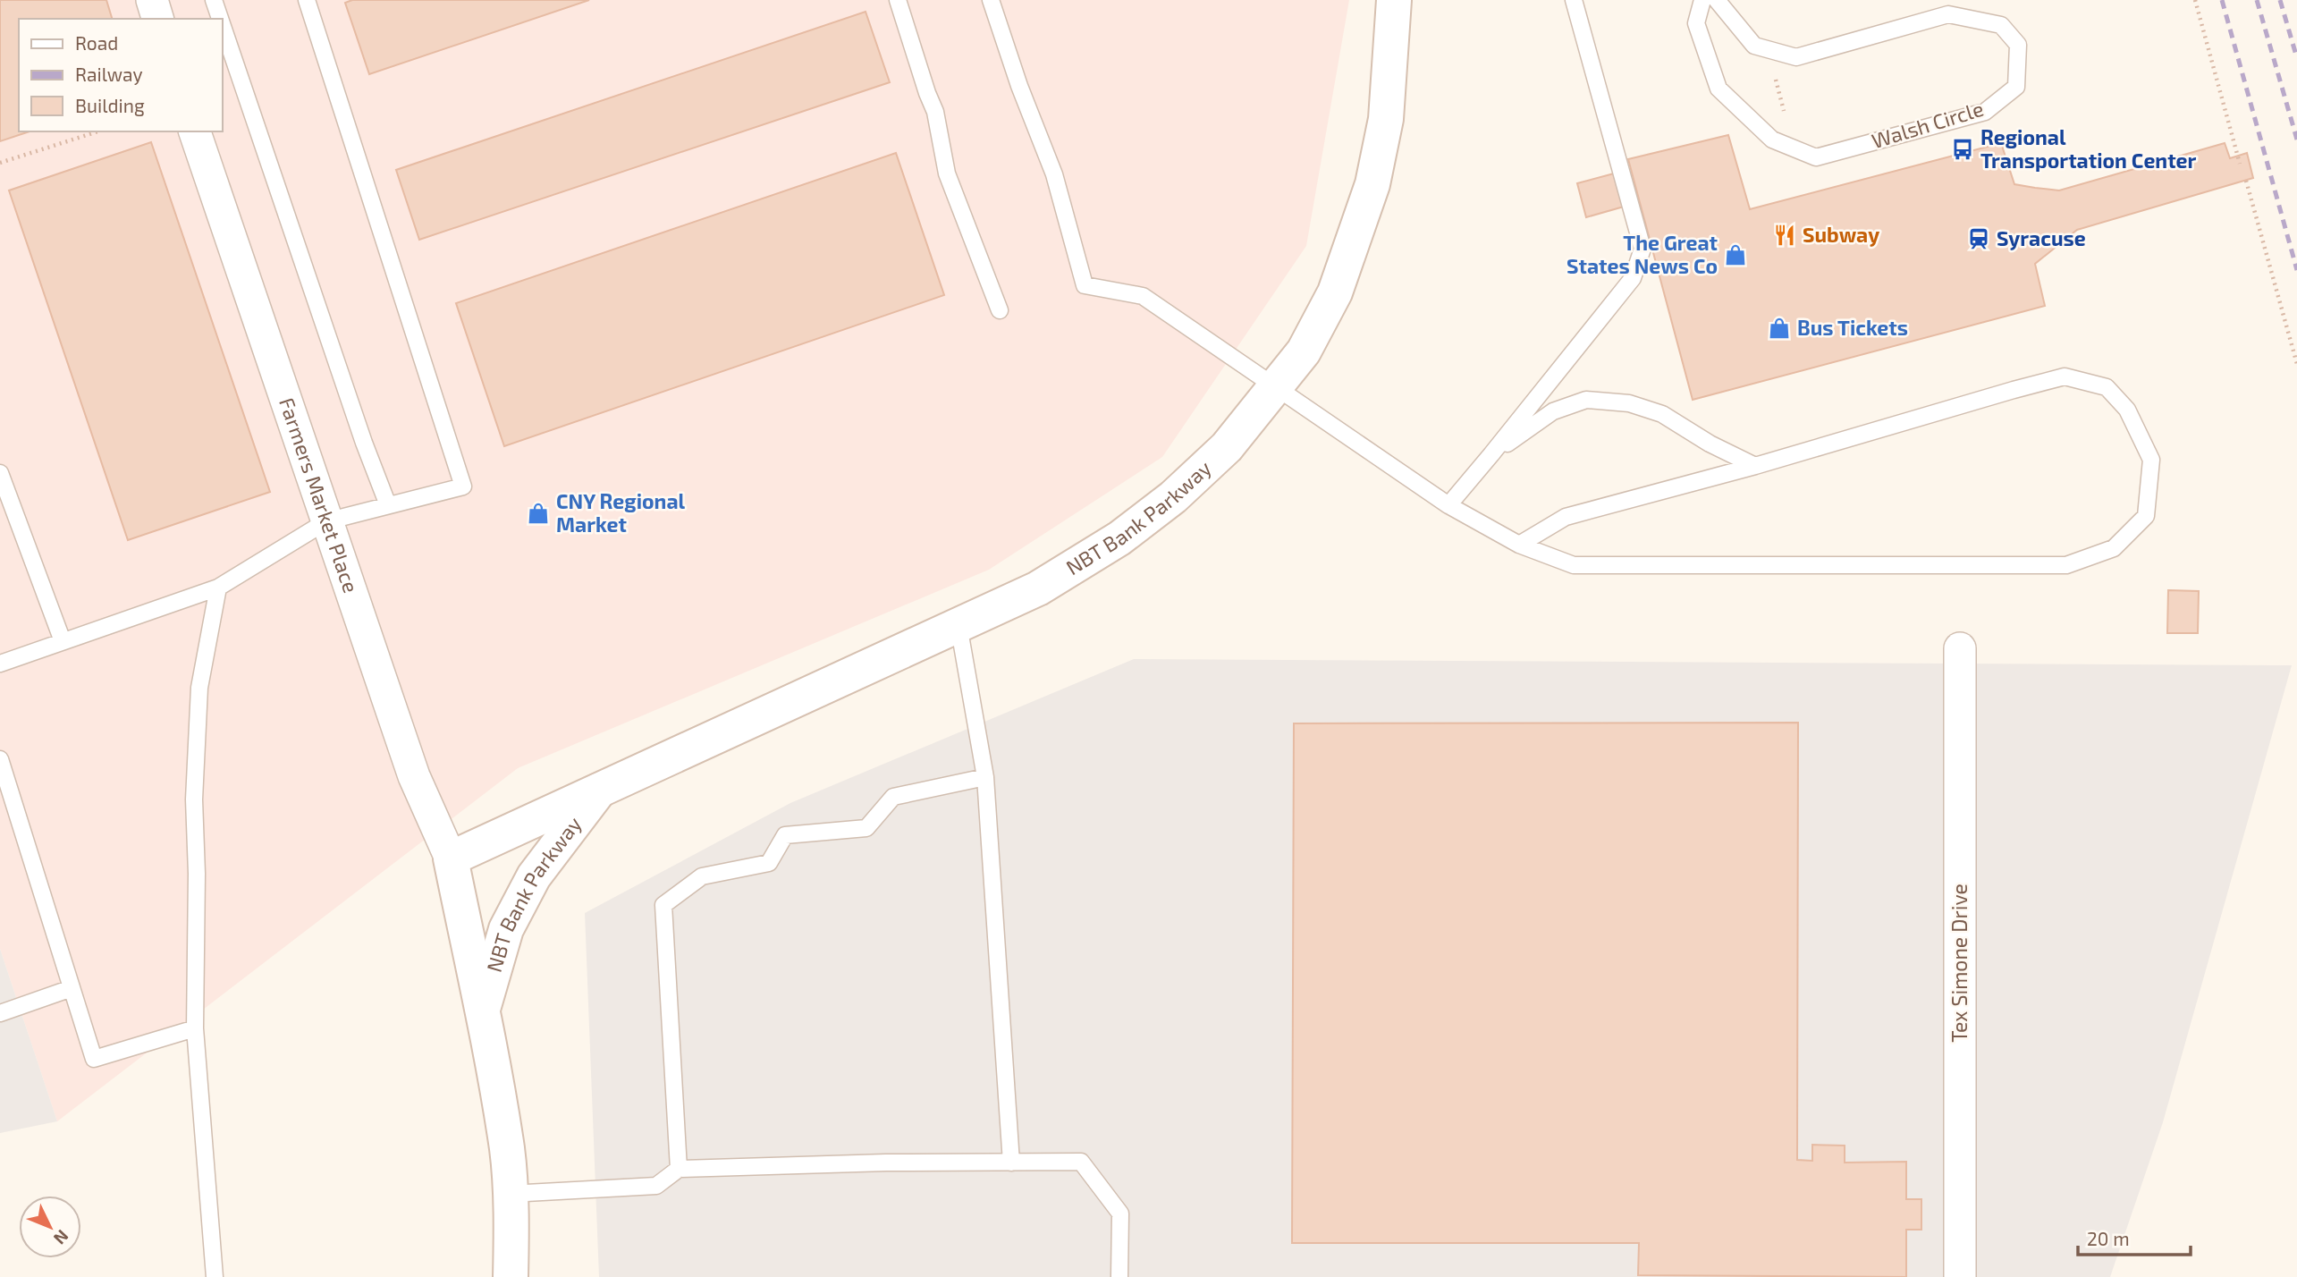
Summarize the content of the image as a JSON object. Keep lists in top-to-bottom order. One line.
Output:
{"streets":{"street":["Farmers Market Place","NBT Bank Parkway","Tex Simone Drive"],"lane":["Walsh Circle"]},"crossings":[["Farmers Market Place","NBT Bank Parkway"]],"places":{"bus stop":["Regional Transportation Center"],"restaurant":["Subway"],"station":["Syracuse"],"shop":["The Great States News Co","Bus Tickets","CNY Regional Market"]},"legend":["Road","Railway","Building"],"scale_bar":"20 m","north":"bottom right"}
